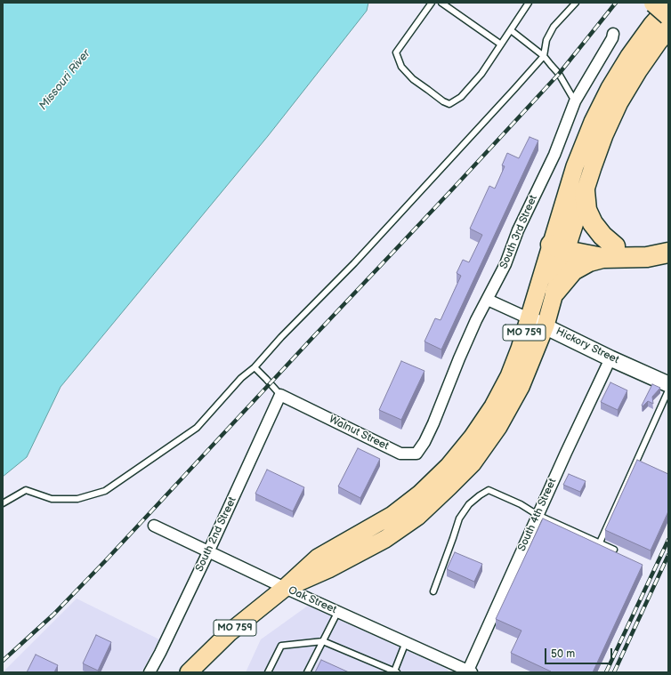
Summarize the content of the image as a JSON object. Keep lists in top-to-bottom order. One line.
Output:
{"streets":{"main road":["MO 759"],"street":["South 3rd Street","Hickory Street","Walnut Street","South 4th Street","South 2nd Street","Oak Street"]},"crossings":[["South 3rd Street","Hickory Street"],["South 3rd Street","Walnut Street"],["MO 759","Hickory Street"],["MO 759","Oak Street"],["Hickory Street","South 4th Street"],["Walnut Street","South 2nd Street"],["South 4th Street","Oak Street"],["South 2nd Street","Oak Street"]],"water":["Missouri River"],"scale_bar":"50 m"}
